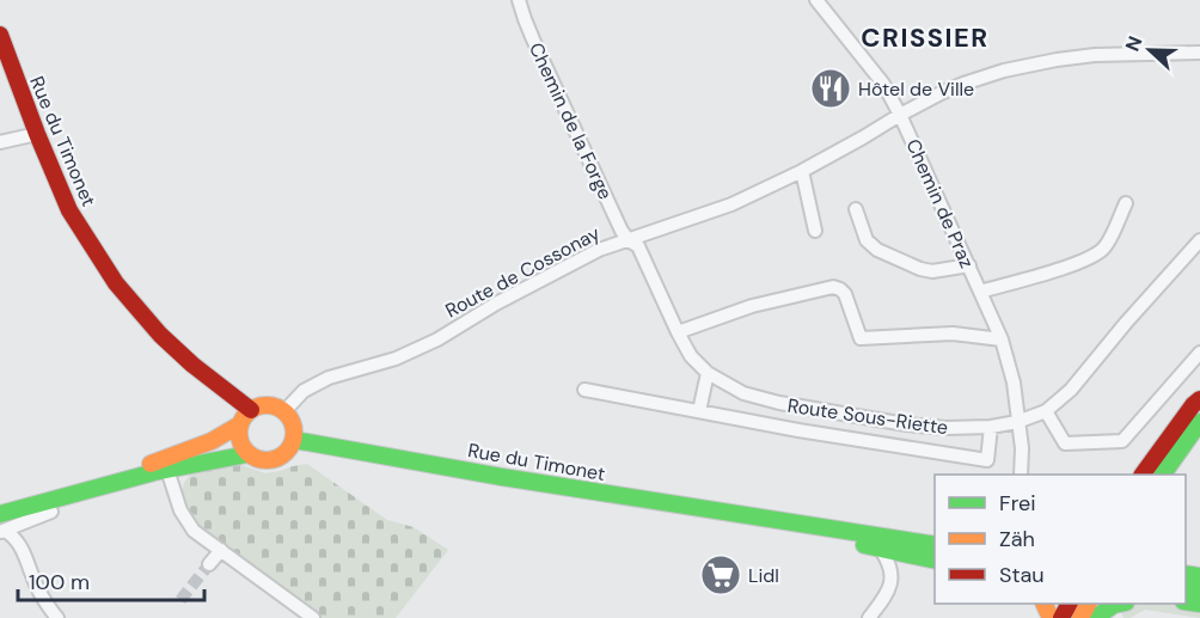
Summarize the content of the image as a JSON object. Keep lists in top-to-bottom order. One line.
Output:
{"streets":{"main road":["Rue du Timonet"],"street":["Chemin de la Forge","Chemin de Praz","Route de Cossonay","Route Sous-Riette"]},"crossings":[["Chemin de la Forge","Route de Cossonay"],["Chemin de la Forge","Route Sous-Riette"],["Rue du Timonet","Route de Cossonay"],["Chemin de Praz","Route de Cossonay"],["Chemin de Praz","Route Sous-Riette"],["Route de Cossonay","Route Sous-Riette"]],"districts":["CRISSIER"],"places":{"restaurant":["Hôtel de Ville"],"supermarket":["Lidl"]},"legend":["Frei","Zäh","Stau"],"scale_bar":"100 m","north":"left"}
